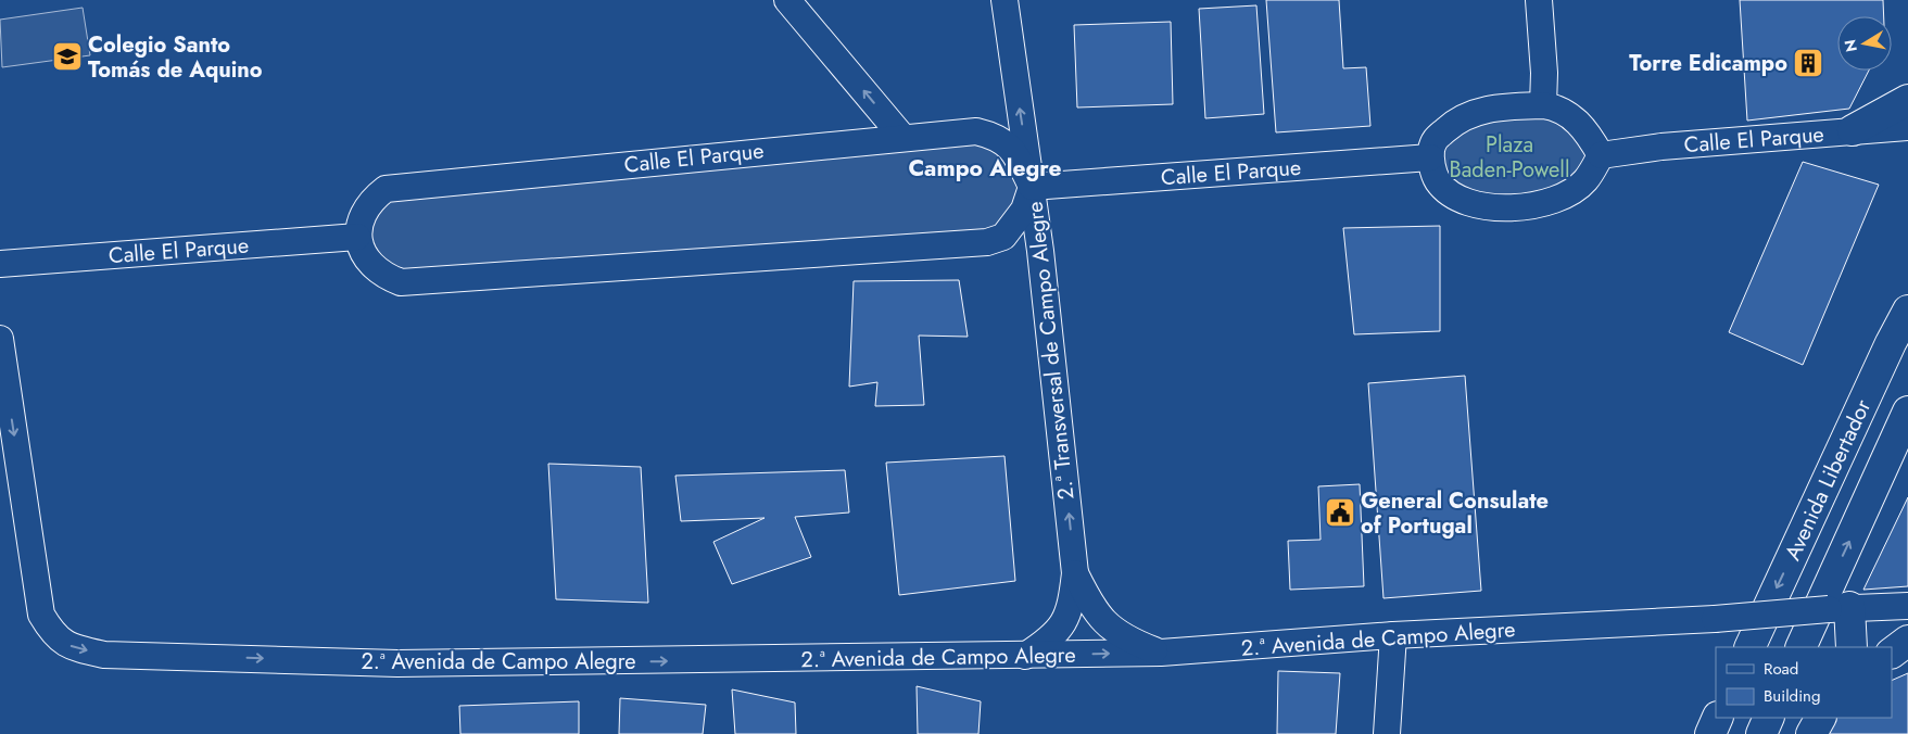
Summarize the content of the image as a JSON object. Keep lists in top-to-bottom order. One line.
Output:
{"streets":{"main road":["Avenida Libertador"],"street":["Calle El Parque","2.ª Transversal de Campo Alegre","2.ª Avenida de Campo Alegre"]},"crossings":[["Calle El Parque","2.ª Transversal de Campo Alegre"],["2.ª Transversal de Campo Alegre","2.ª Avenida de Campo Alegre"]],"one_way":["2.ª Transversal de Campo Alegre","2.ª Avenida de Campo Alegre"],"districts":["Campo Alegre"],"parks":["Plaza Baden-Powell"],"places":{"school or university":["Colegio Santo Tomás de Aquino"],"building":["Torre Edicampo"],"public building":["General Consulate of Portugal"]},"legend":["Road","Building"],"north":"left"}
